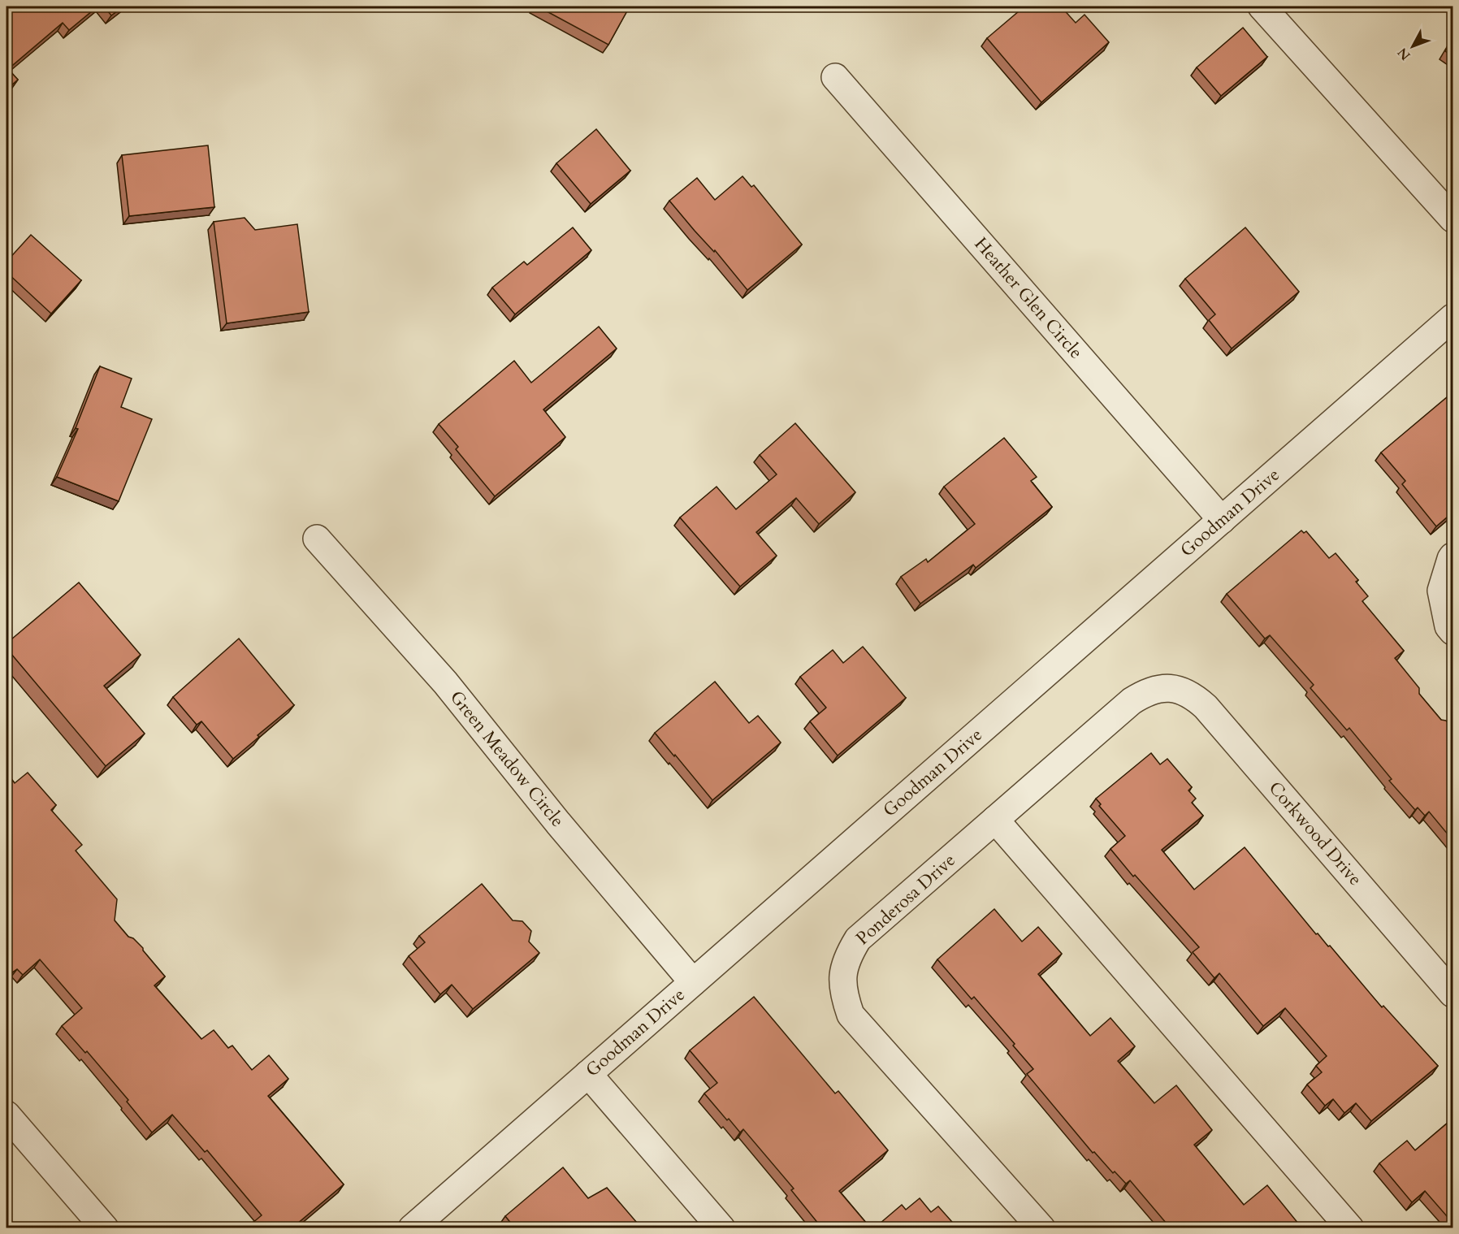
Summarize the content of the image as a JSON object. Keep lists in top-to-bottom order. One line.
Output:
{"streets":{"street":["Heather Glen Circle","Goodman Drive","Green Meadow Circle","Corkwood Drive","Ponderosa Drive"]},"crossings":[["Heather Glen Circle","Goodman Drive"],["Goodman Drive","Green Meadow Circle"],["Corkwood Drive","Ponderosa Drive"]],"north":"bottom left"}
